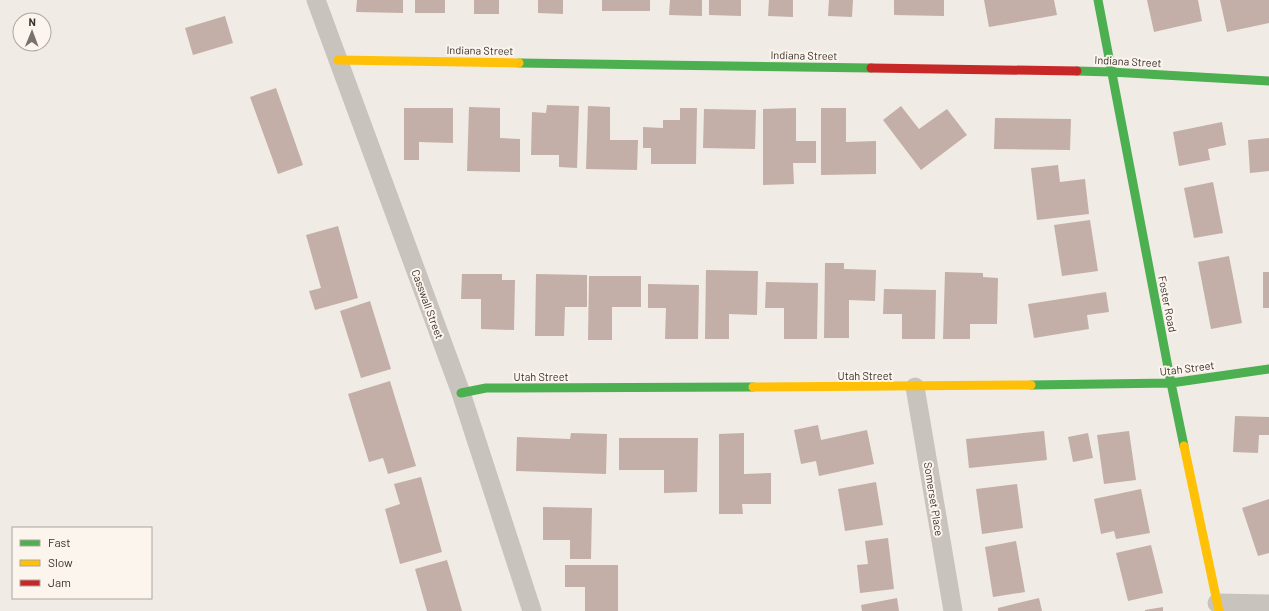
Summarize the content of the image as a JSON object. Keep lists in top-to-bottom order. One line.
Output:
{"streets":{"street":["Indiana Street","Casswall Street","Foster Road","Utah Street","Somerset Place"]},"crossings":[["Indiana Street","Casswall Street"],["Indiana Street","Foster Road"],["Casswall Street","Utah Street"],["Foster Road","Utah Street"],["Utah Street","Somerset Place"]],"legend":["Fast","Slow","Jam"],"north":"top"}
